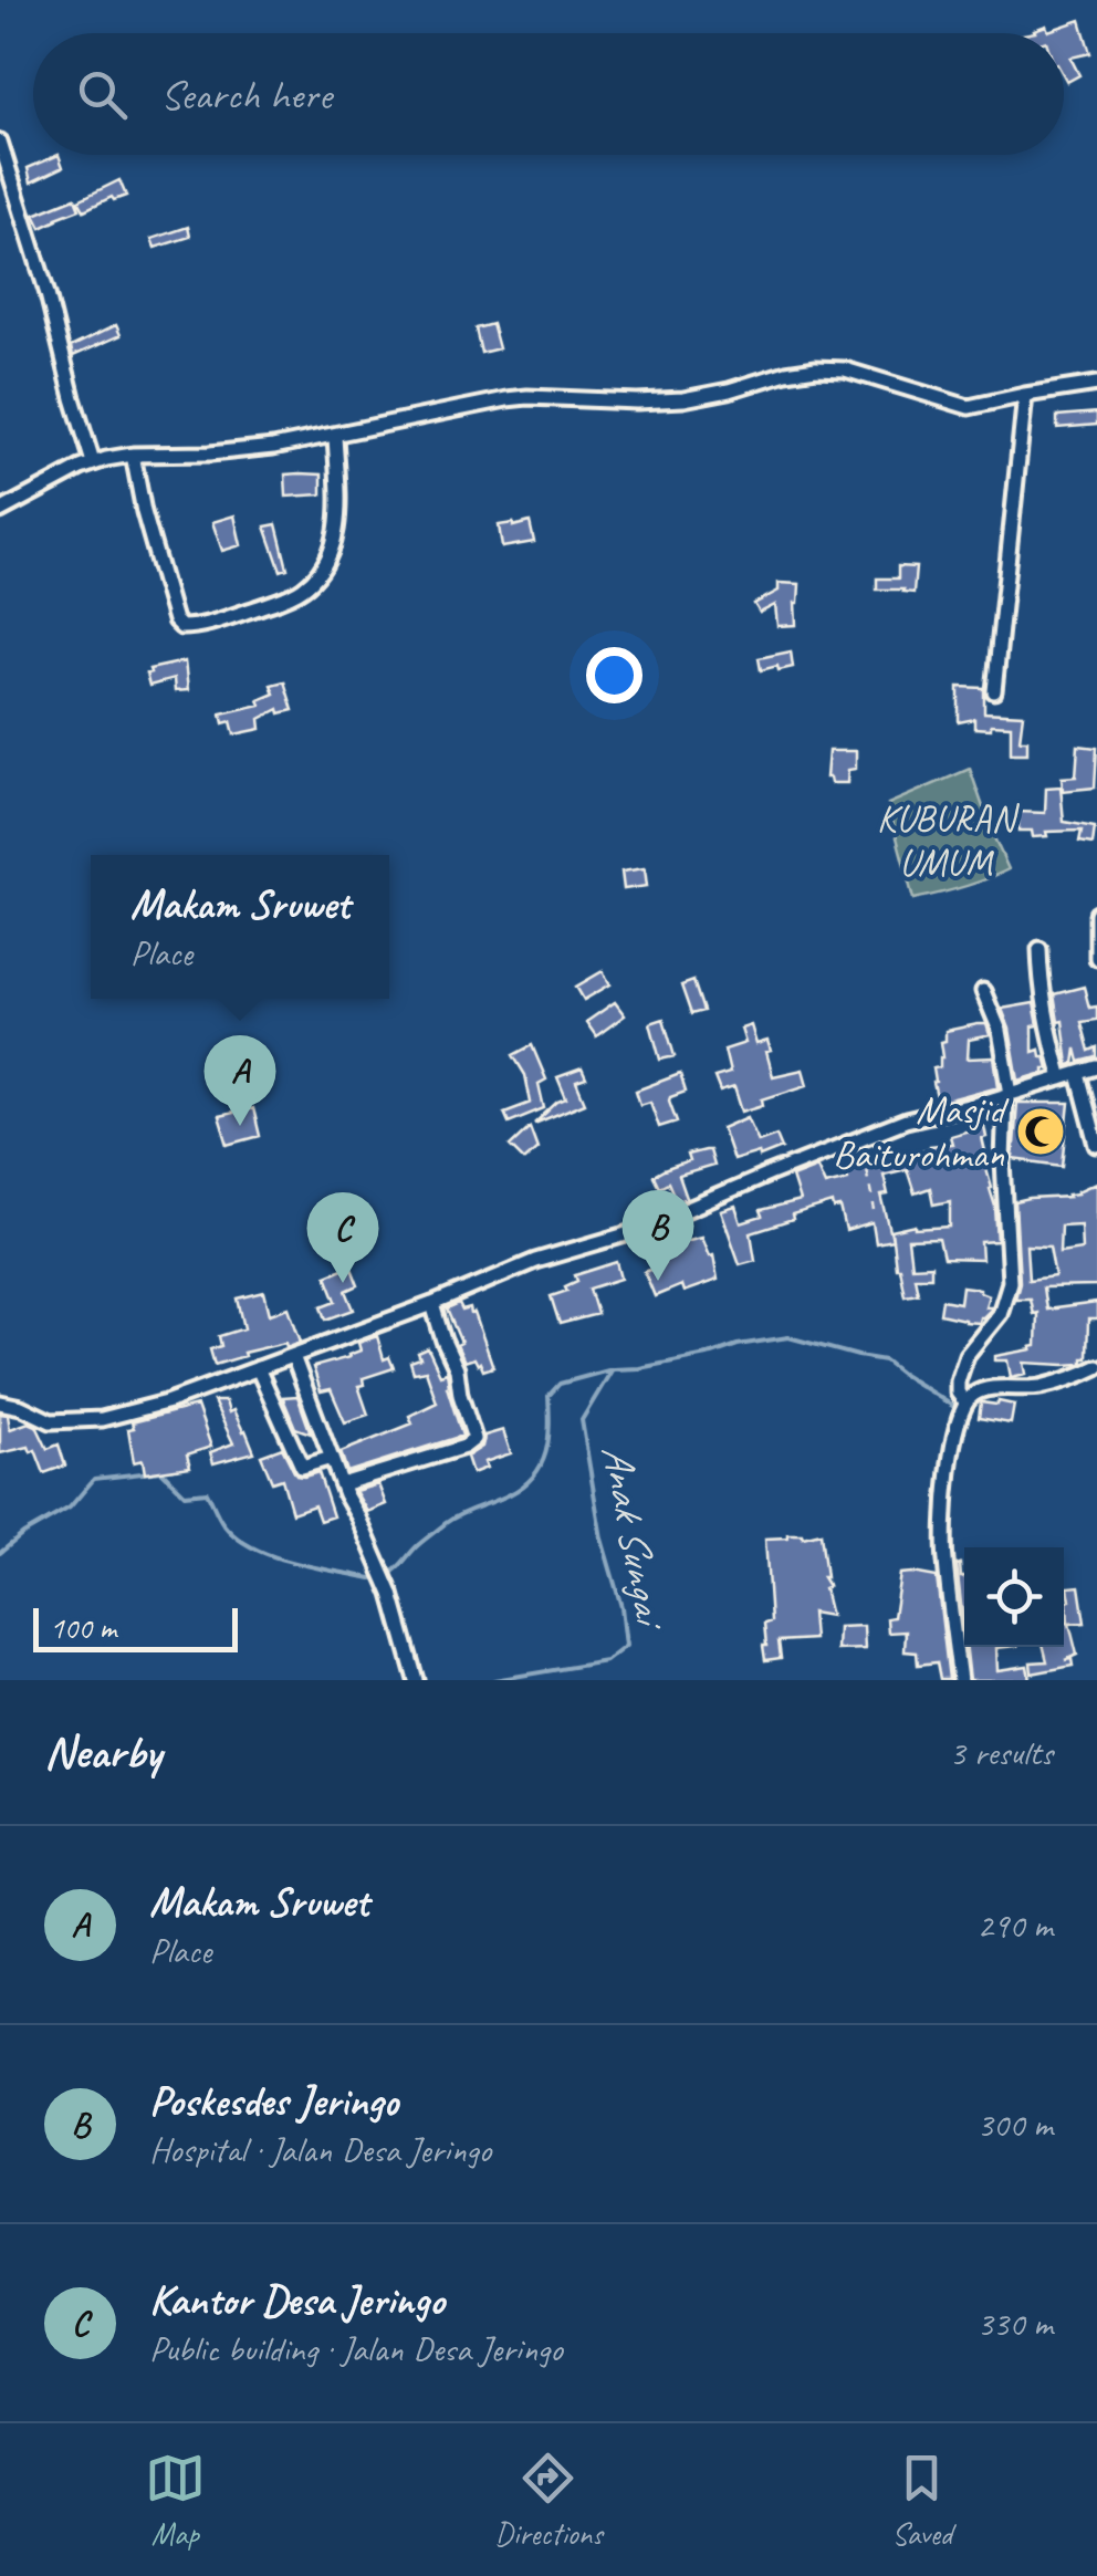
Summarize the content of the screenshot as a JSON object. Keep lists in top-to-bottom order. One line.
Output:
{"water":["Anak Sungai"],"parks":["KUBURAN UMUM"],"places":{"mosque":["Masjid Baiturohman"]},"scale_bar":"100 m","page":{"search":"Search here","popup":["Makam Sruwet","Place"],"pins":["A","B","C"],"scale":"100 m","heading":["Nearby","3 results"],"list":[{"mark":"A","name":"Makam Sruwet","note":"Place","value":"290 m"},{"mark":"B","name":"Poskesdes Jeringo","note":"Hospital · Jalan Desa Jeringo","value":"300 m"},{"mark":"C","name":"Kantor Desa Jeringo","note":"Public building · Jalan Desa Jeringo","value":"330 m"}],"nav":["Map","Directions","Saved"]}}
